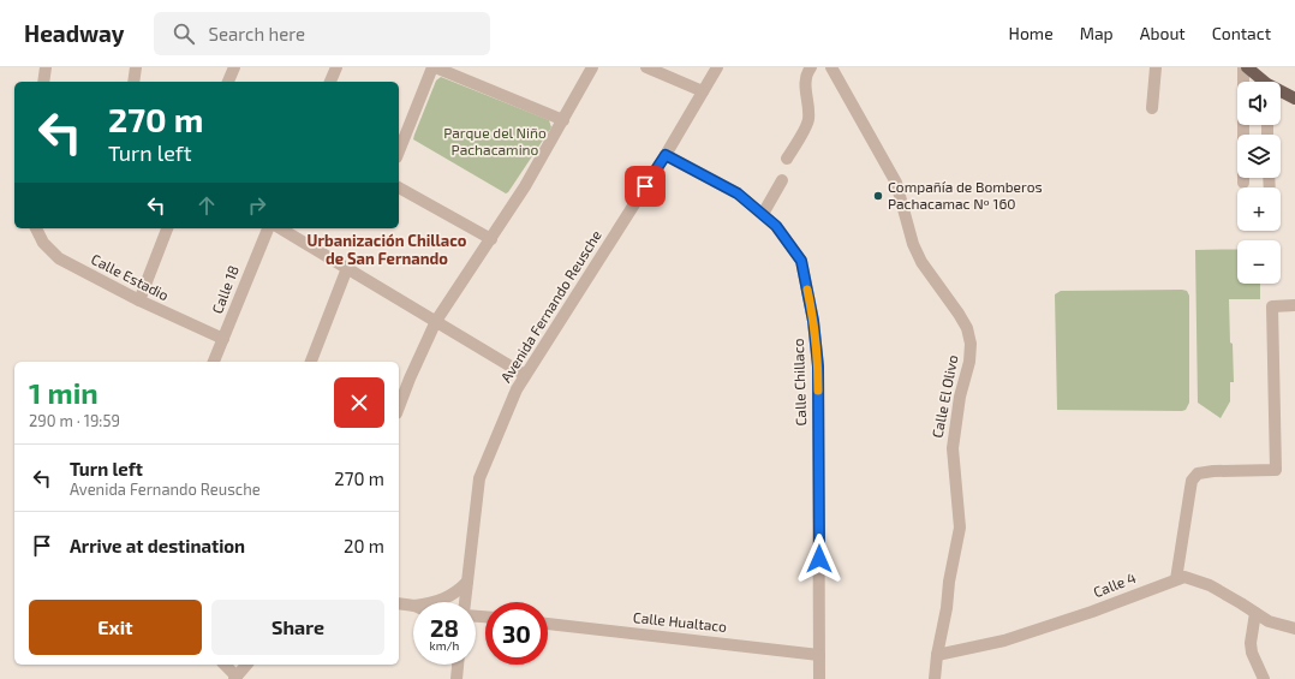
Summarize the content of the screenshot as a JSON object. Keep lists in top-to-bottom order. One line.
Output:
{"streets":{"street":["Calle Estadio","Calle 18","Avenida Fernando Reusche","Calle Chillaco","Calle El Olivo","Calle 4","Calle Hualtaco"]},"crossings":[["Calle Estadio","Calle 18"],["Avenida Fernando Reusche","Calle Chillaco"],["Calle Chillaco","Calle Hualtaco"],["Calle El Olivo","Calle 4"]],"districts":["Urbanización Chillaco de San Fernando"],"parks":["Parque del Niño Pachacamino"],"places":["Compañía de Bomberos Pachacamac Nº 160"],"page":{"header":"Headway","search":"Search here","nav":["Home","Map","About","Contact"],"map_buttons":["+","−"],"turn":["270 m","Turn left"],"heading":["1 min","290 m · 19:59"],"list":[{"name":"Turn left","note":"Avenida Fernando Reusche","value":"270 m"},{"name":"Arrive at destination","value":"20 m"}],"buttons":["Exit","Share"],"speed":"28 km/h","limit":"30"}}
